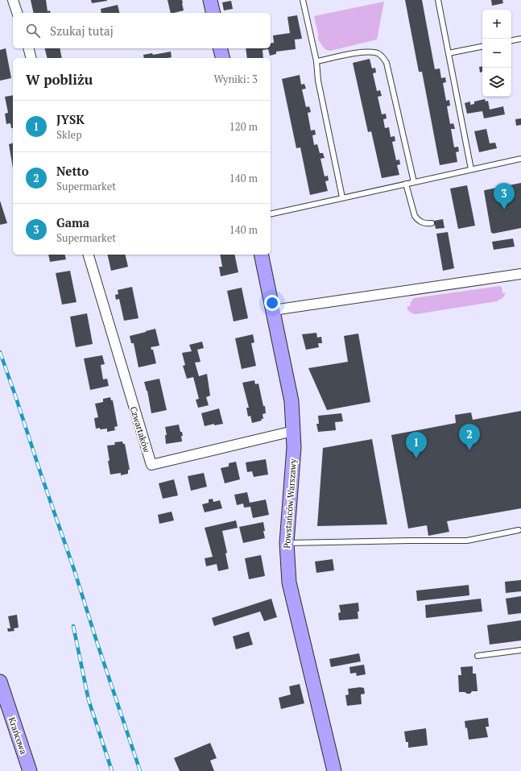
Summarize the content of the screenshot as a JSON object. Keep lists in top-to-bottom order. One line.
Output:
{"streets":{"street":["Czwartaków","Powstańców Warszawy","Krańcowa"]},"crossings":[["Czwartaków","Powstańców Warszawy"]],"page":{"map_buttons":["+","−"],"search":"Szukaj tutaj","heading":["W pobliżu","Wyniki: 3"],"list":[{"mark":"1","name":"JYSK","note":"Sklep","value":"120 m"},{"mark":"2","name":"Netto","note":"Supermarket","value":"140 m"},{"mark":"3","name":"Gama","note":"Supermarket","value":"140 m"}],"pins":["3","2","1"]}}
